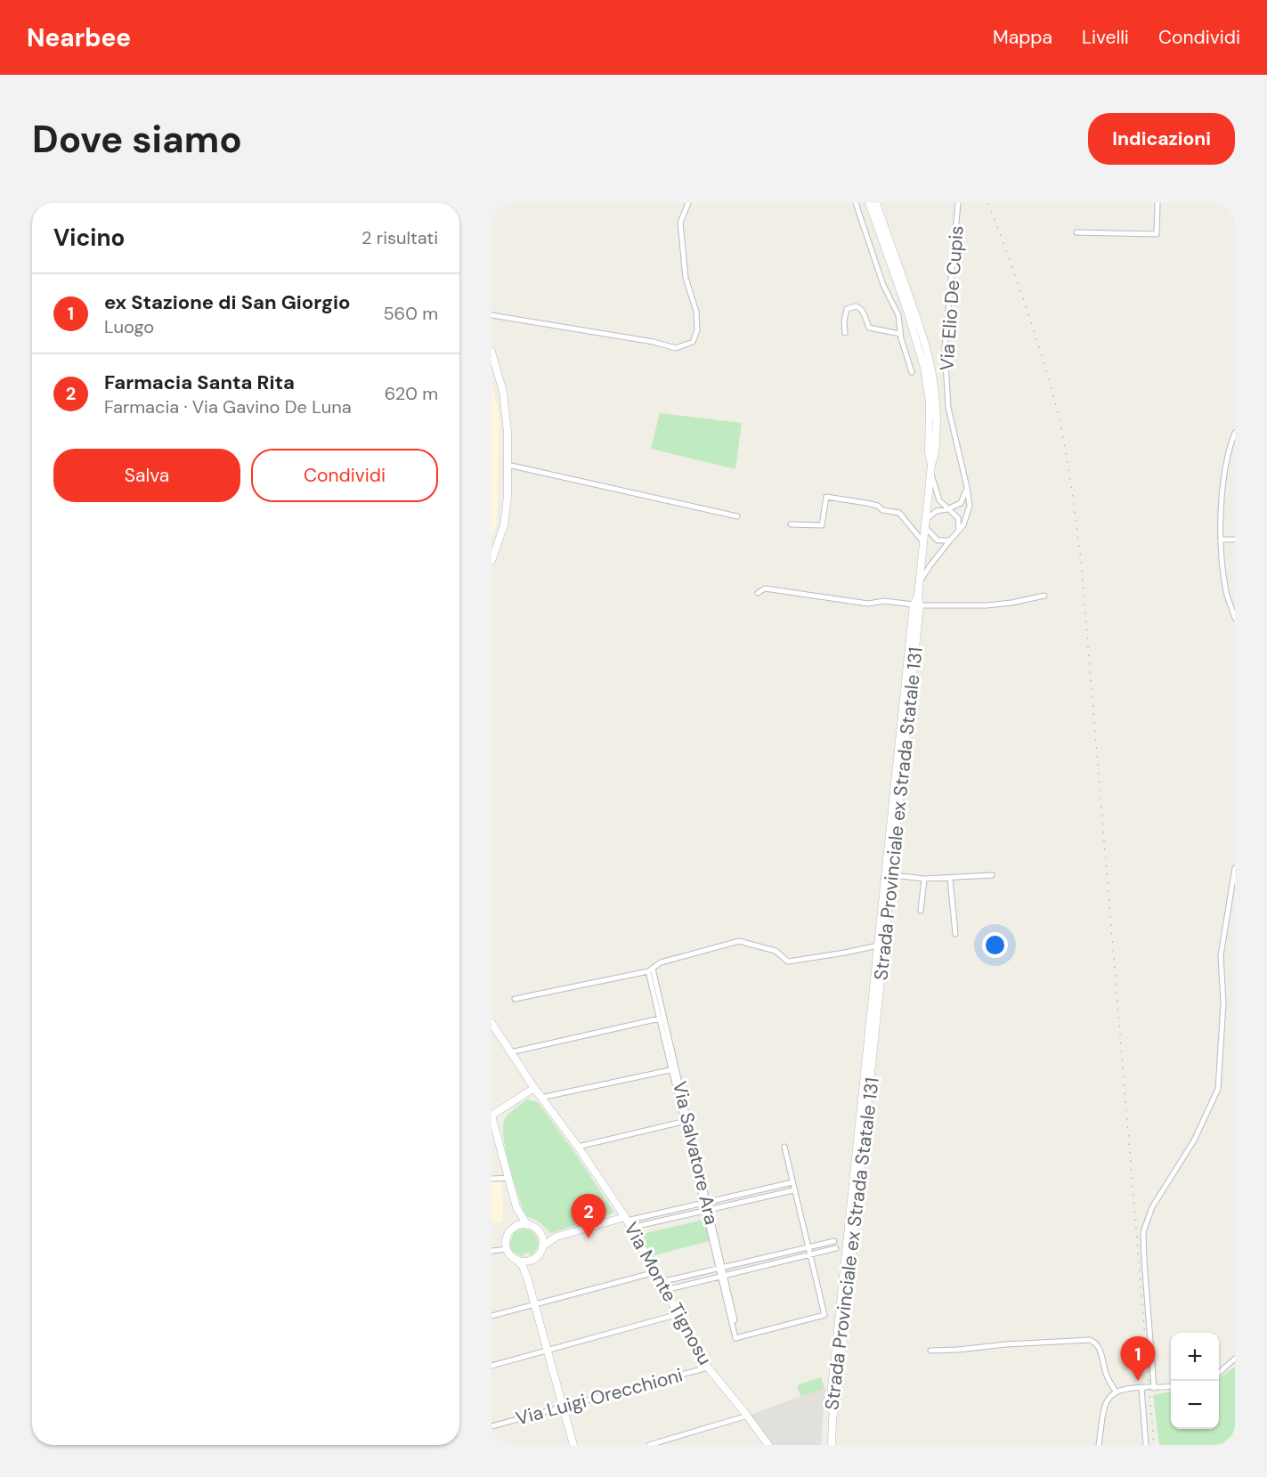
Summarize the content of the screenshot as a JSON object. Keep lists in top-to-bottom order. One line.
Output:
{"streets":{"main road":["Strada Provinciale ex Strada Statale 131","Via Monte Tignosu"],"street":["Via Elio De Cupis","Via Salvatore Ara","Via Luigi Orecchioni"]},"crossings":[["Via Elio De Cupis","Strada Provinciale ex Strada Statale 131"],["Via Monte Tignosu","Via Luigi Orecchioni"]],"page":{"header":"Nearbee","nav":["Mappa","Livelli","Condividi"],"buttons":["Indicazioni",["Salva","Condividi"]],"title":"Dove siamo","heading":["Vicino","2 risultati"],"list":[{"mark":"1","name":"ex Stazione di San Giorgio","note":"Luogo","value":"560 m"},{"mark":"2","name":"Farmacia Santa Rita","note":"Farmacia · Via Gavino De Luna","value":"620 m"}],"pins":["2","1"],"map_buttons":["+","−"]}}
